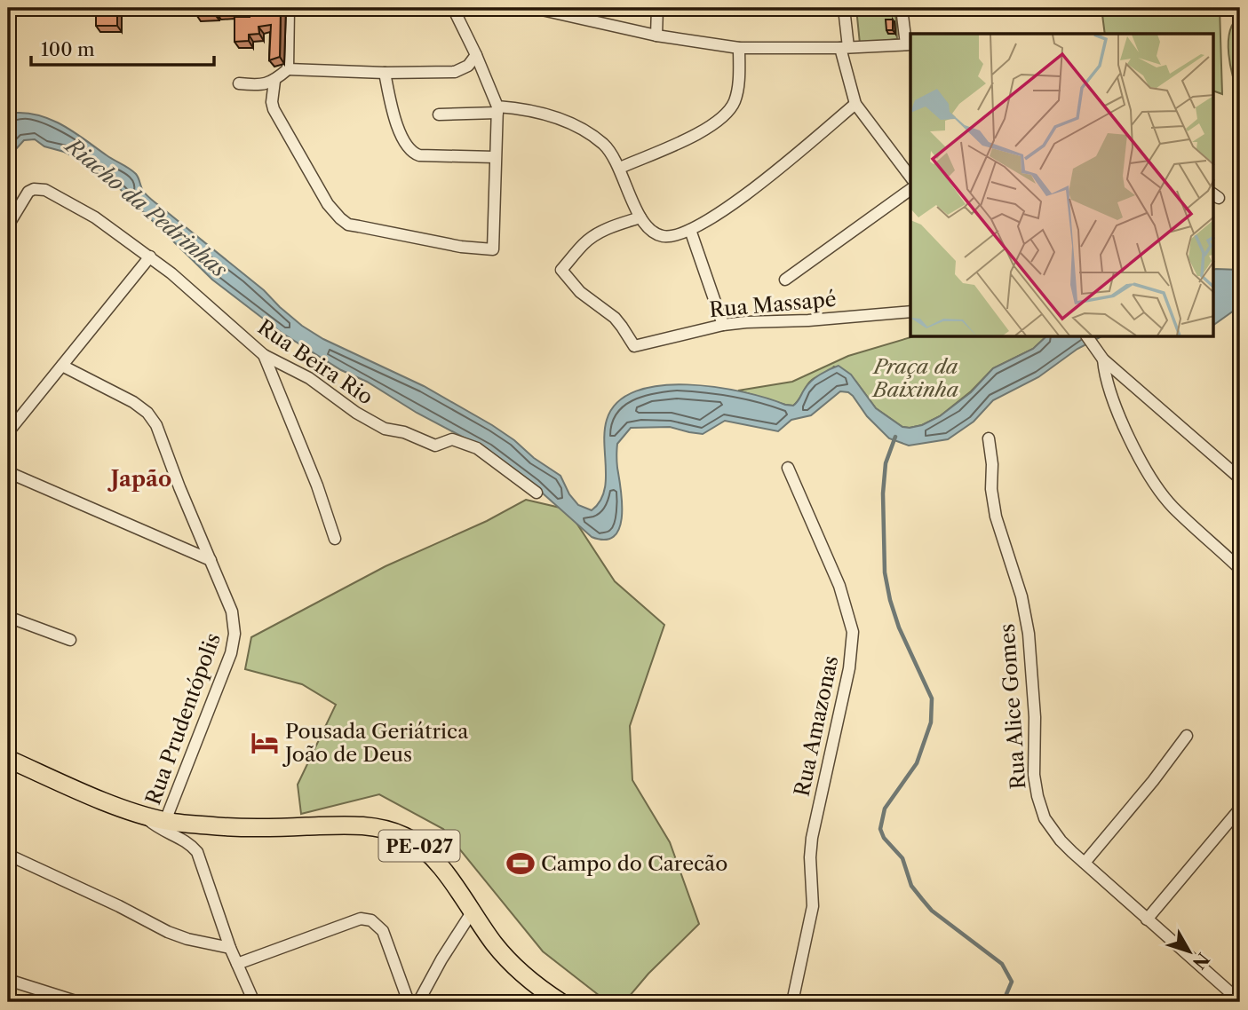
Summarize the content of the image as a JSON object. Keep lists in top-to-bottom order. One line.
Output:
{"streets":{"main road":["PE-027"],"street":["Rua Massapé","Rua Beira Rio","Rua Alice Gomes","Rua Prudentópolis","Rua Amazonas"]},"crossings":[["Rua Prudentópolis","PE-027"]],"districts":["Japão"],"water":["Riacho da Pedrinhas"],"parks":["Praça da Baixinha"],"places":{"hotel":["Pousada Geriátrica João de Deus"],"sports":["Campo do Carecão"]},"scale_bar":"100 m","north":"bottom right"}
